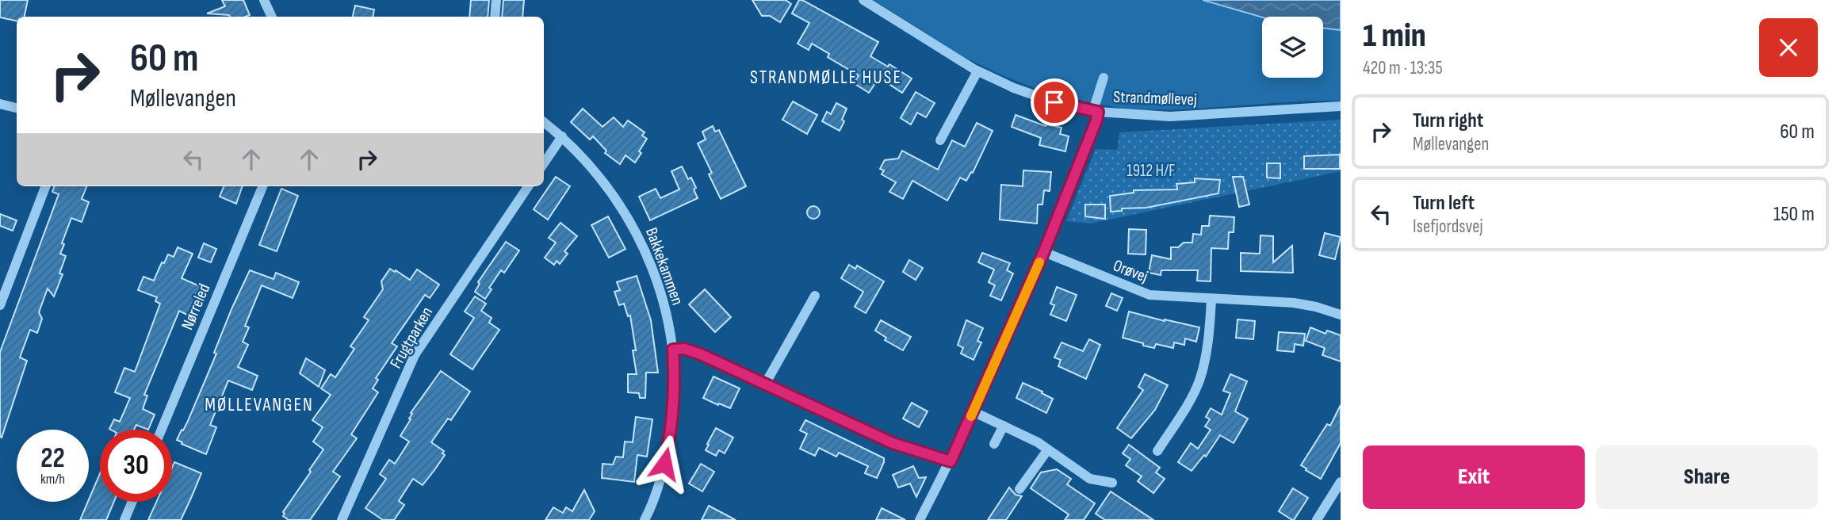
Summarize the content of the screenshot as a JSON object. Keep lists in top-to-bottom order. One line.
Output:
{"streets":{"street":["Strandmøllevej","Bakkekammen","Orøvej","Nørreled","Frugtparken"]},"districts":["STRANDMØLLE HUSE","MØLLEVANGEN"],"parks":["1912 H/F"],"page":{"heading":["1 min","420 m · 13:35"],"turn":["60 m","Møllevangen"],"list":[{"name":"Turn right","note":"Møllevangen","value":"60 m"},{"name":"Turn left","note":"Isefjordsvej","value":"150 m"}],"speed":"22 km/h","limit":"30","buttons":["Exit","Share"]}}
